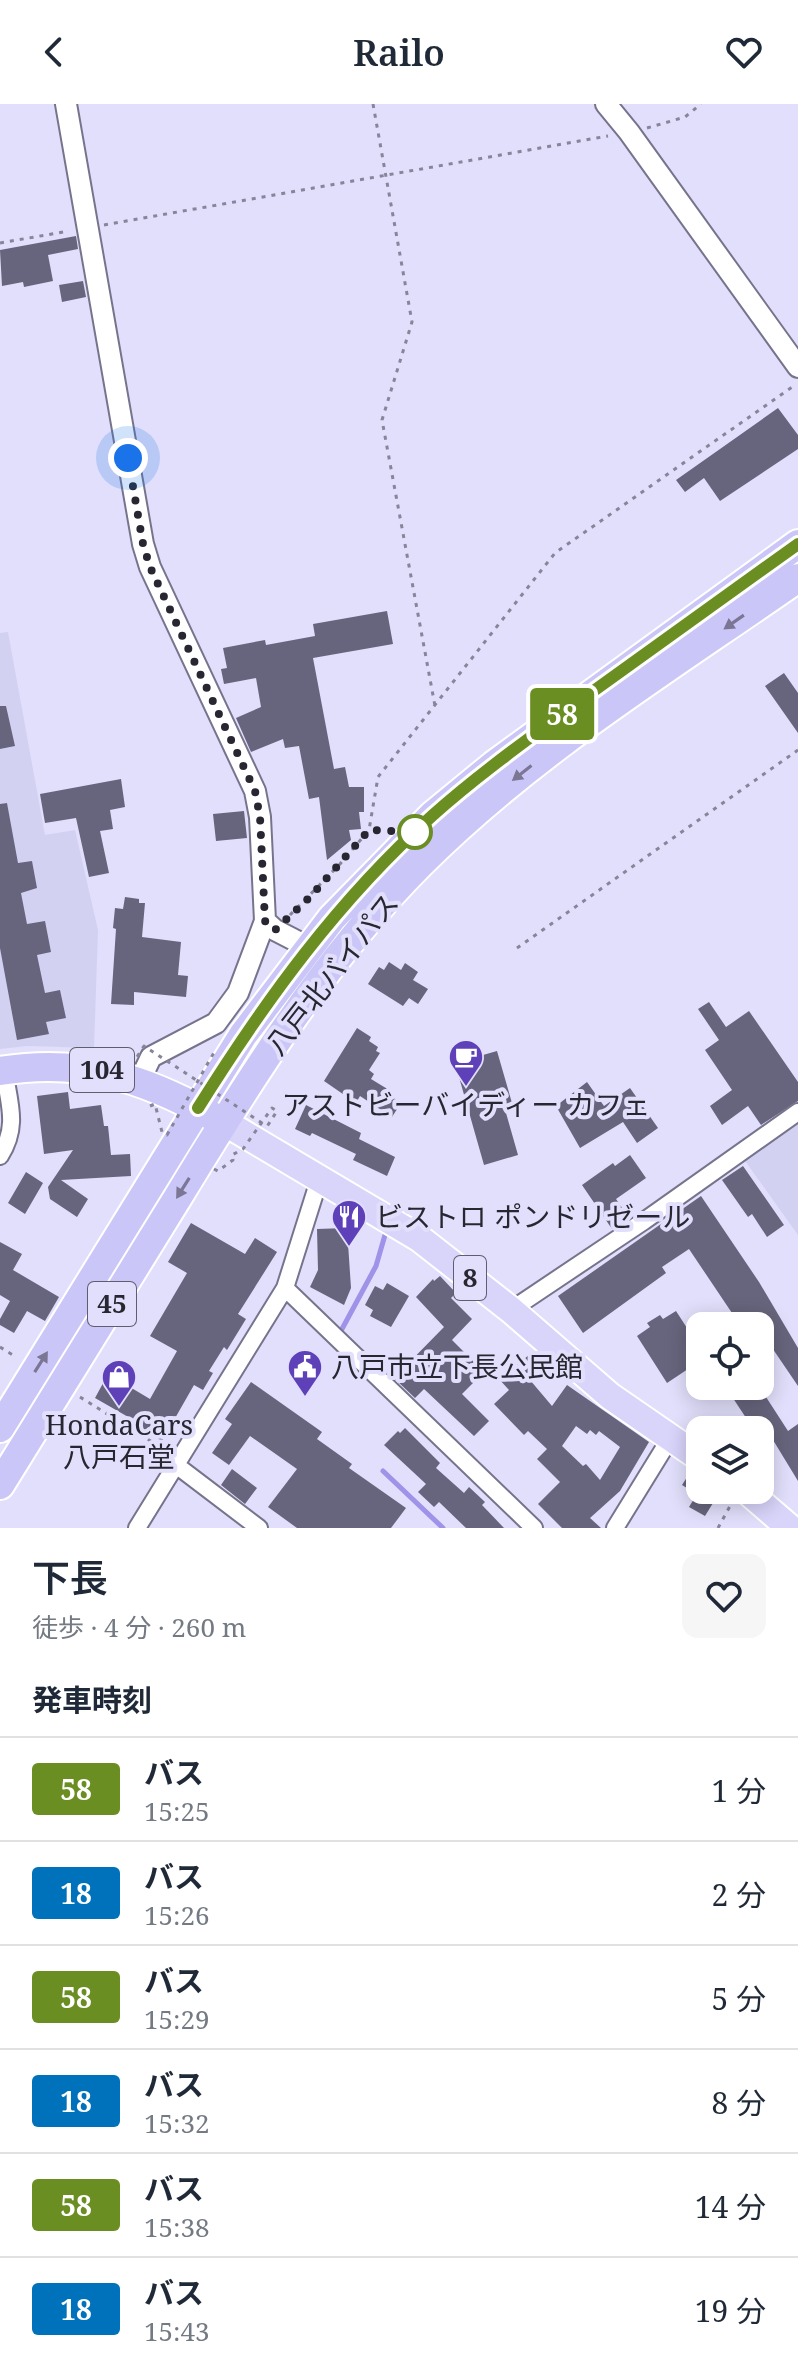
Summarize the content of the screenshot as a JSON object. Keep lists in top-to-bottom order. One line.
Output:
{"streets":{"highway":["八戸北バイパス","104","45"],"main road":["8"]},"crossings":[["八戸北バイパス","104"],["八戸北バイパス","8"],["八戸北バイパス","45"],["104","8"],["104","45"],["8","45"]],"places":{"cafe":["アストビーバイディー カフェ"],"restaurant":["ビストロ ポンドリゼール"],"public building":["八戸市立下長公民館"],"shop":["HondaCars 八戸石堂"]},"lines":["bus line 58"],"page":{"header":"Railo","on_map":"58","heading":[["下長","徒歩 · 4 分 · 260 m"],"発車時刻"],"list":[{"mark":"58","name":"バス","note":"15:25","value":"1 分"},{"mark":"18","name":"バス","note":"15:26","value":"2 分"},{"mark":"58","name":"バス","note":"15:29","value":"5 分"},{"mark":"18","name":"バス","note":"15:32","value":"8 分"},{"mark":"58","name":"バス","note":"15:38","value":"14 分"},{"mark":"18","name":"バス","note":"15:43","value":"19 分"}]}}
